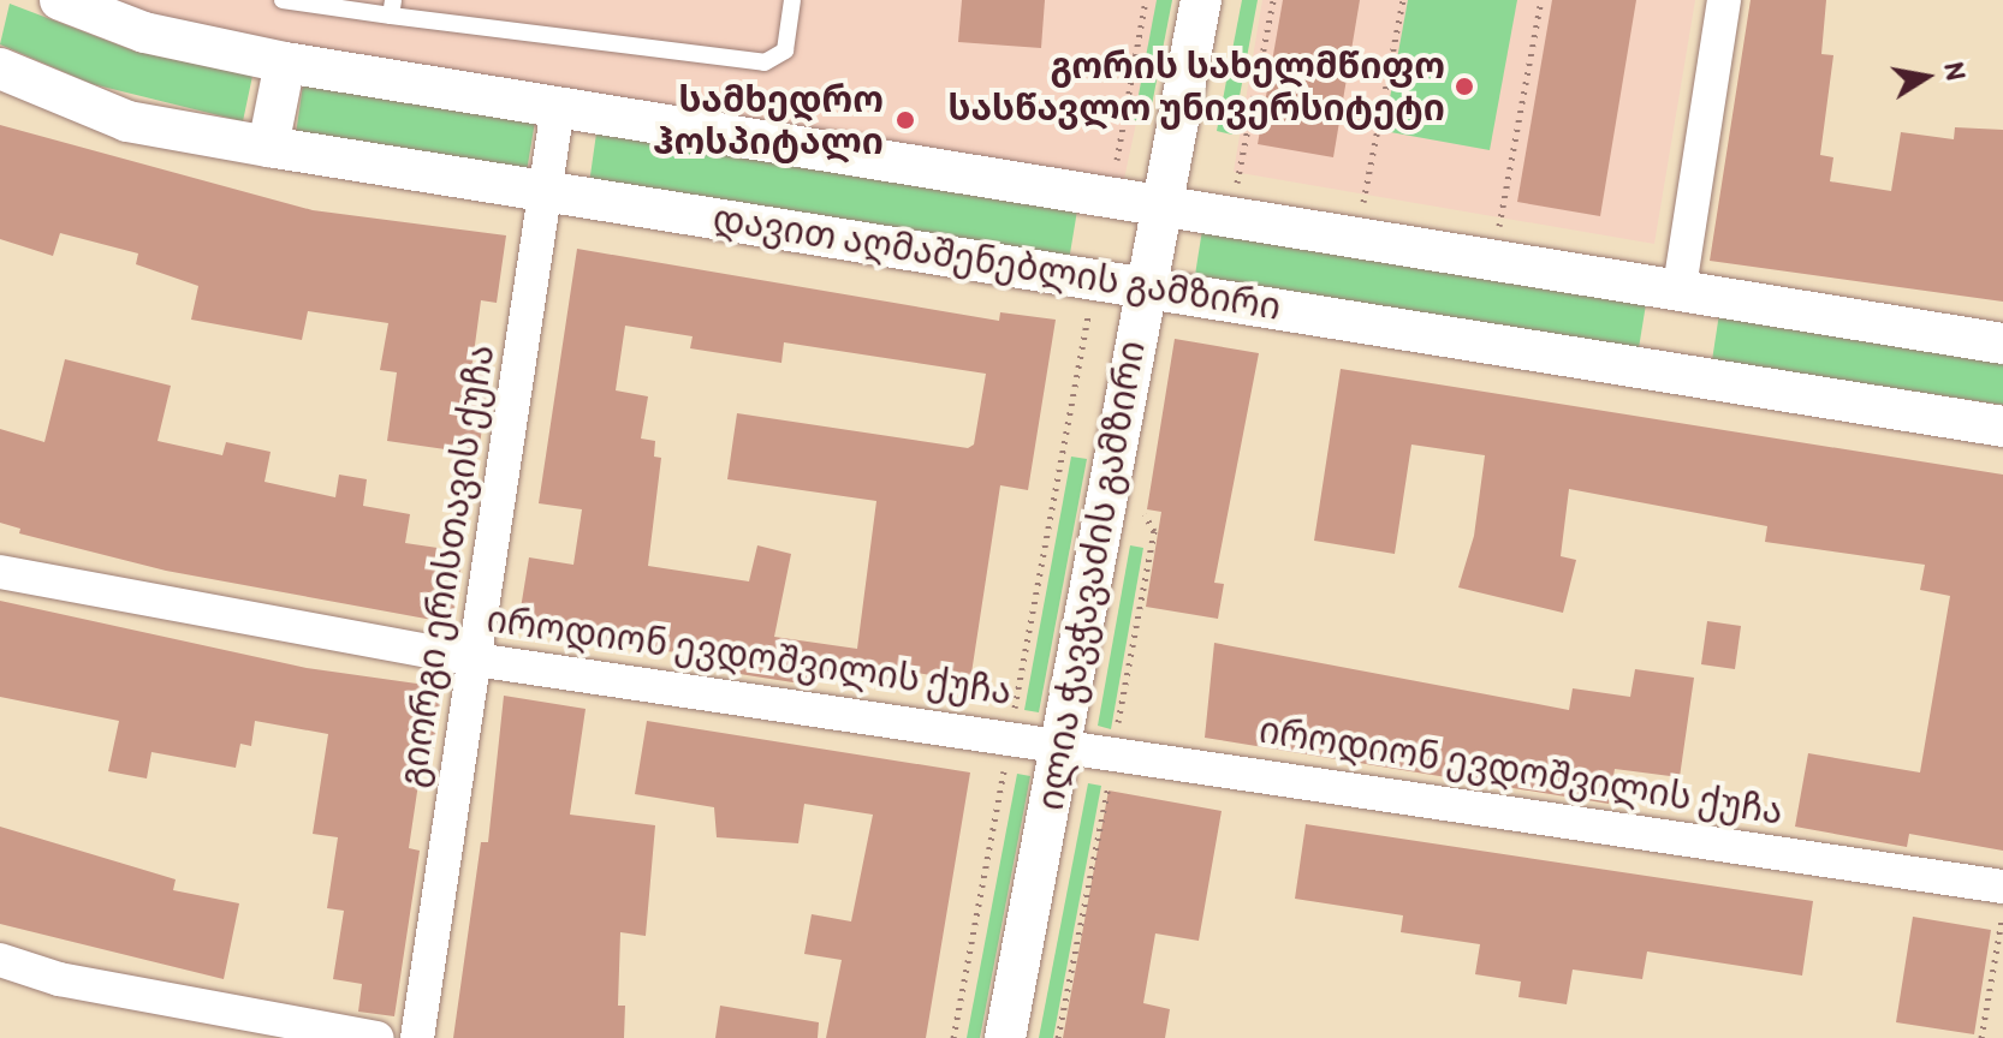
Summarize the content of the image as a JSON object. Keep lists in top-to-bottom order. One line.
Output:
{"streets":{"street":["დავით აღმაშენებლის გამზირი","გიორგი ერისთავის ქუჩა","ილია ჭავჭავაძის გამზირი","იროდიონ ევდოშვილის ქუჩა"]},"crossings":[["დავით აღმაშენებლის გამზირი","გიორგი ერისთავის ქუჩა"],["დავით აღმაშენებლის გამზირი","ილია ჭავჭავაძის გამზირი"],["გიორგი ერისთავის ქუჩა","იროდიონ ევდოშვილის ქუჩა"],["ილია ჭავჭავაძის გამზირი","იროდიონ ევდოშვილის ქუჩა"]],"places":["გორის სახელმწიფო სასწავლო უნივერსიტეტი","სამხედრო ჰოსპიტალი"],"north":"right"}
